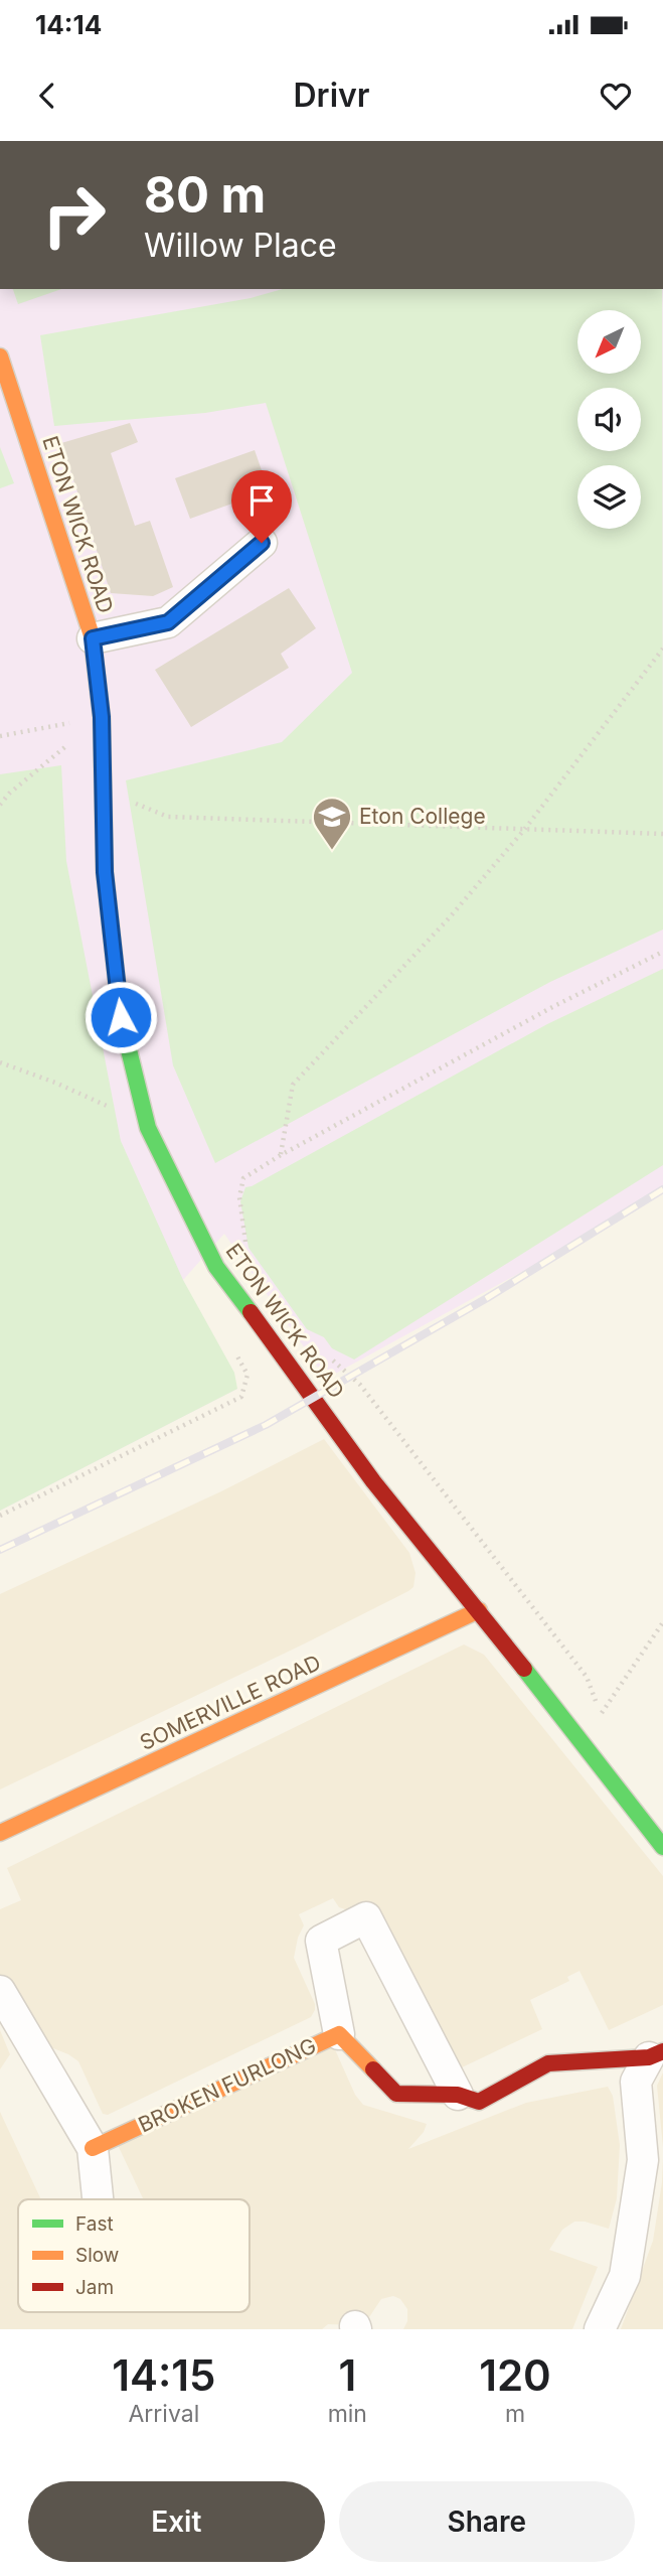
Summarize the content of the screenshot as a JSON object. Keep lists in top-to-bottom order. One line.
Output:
{"streets":{"main road":["ETON WICK ROAD","SOMERVILLE ROAD","BROKEN FURLONG"]},"crossings":[["ETON WICK ROAD","SOMERVILLE ROAD"]],"places":{"school or university":["Eton College"]},"legend":["Fast","Slow","Jam"],"north":"bottom left","page":{"status":"14:14","header":"Drivr","turn":["80 m","Willow Place"],"eta":["14:15","Arrival","1","min","120","m"],"buttons":["Exit","Share"]}}
